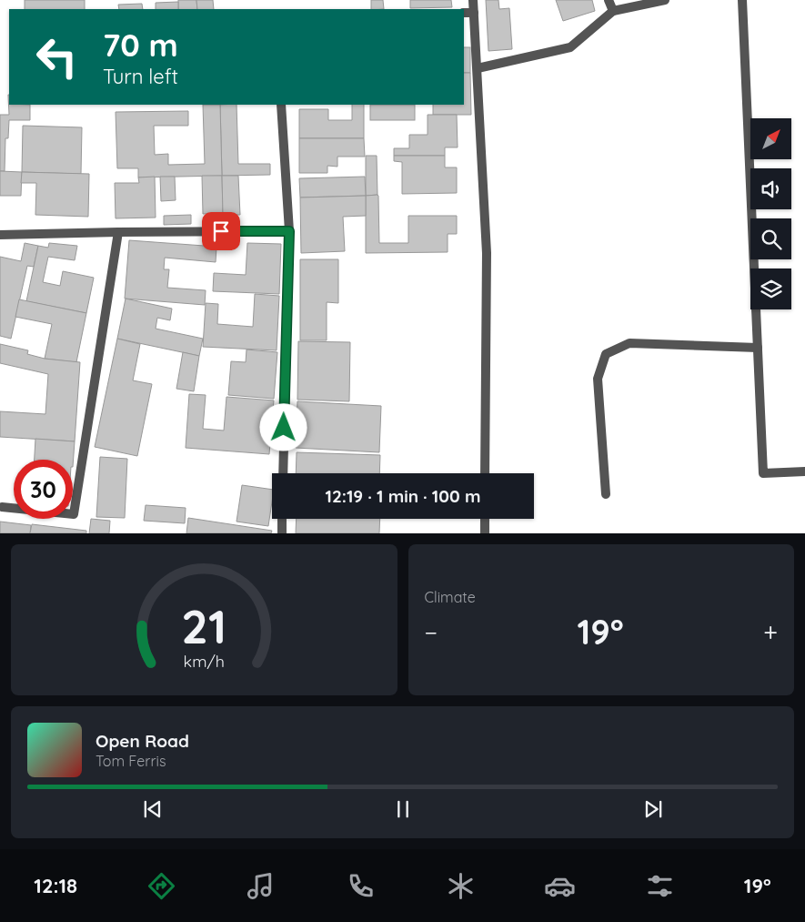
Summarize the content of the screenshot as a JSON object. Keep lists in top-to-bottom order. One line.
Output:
{"north":"top right","page":{"turn":["70 m","Turn left"],"limit":"30","trip":"12:19 · 1 min · 100 m","tile":"Climate","heat":["−","19°","+"],"song":["Open Road","Tom Ferris"],"tabs":["12:18","19°"],"gauge":["21","km/h"]}}
